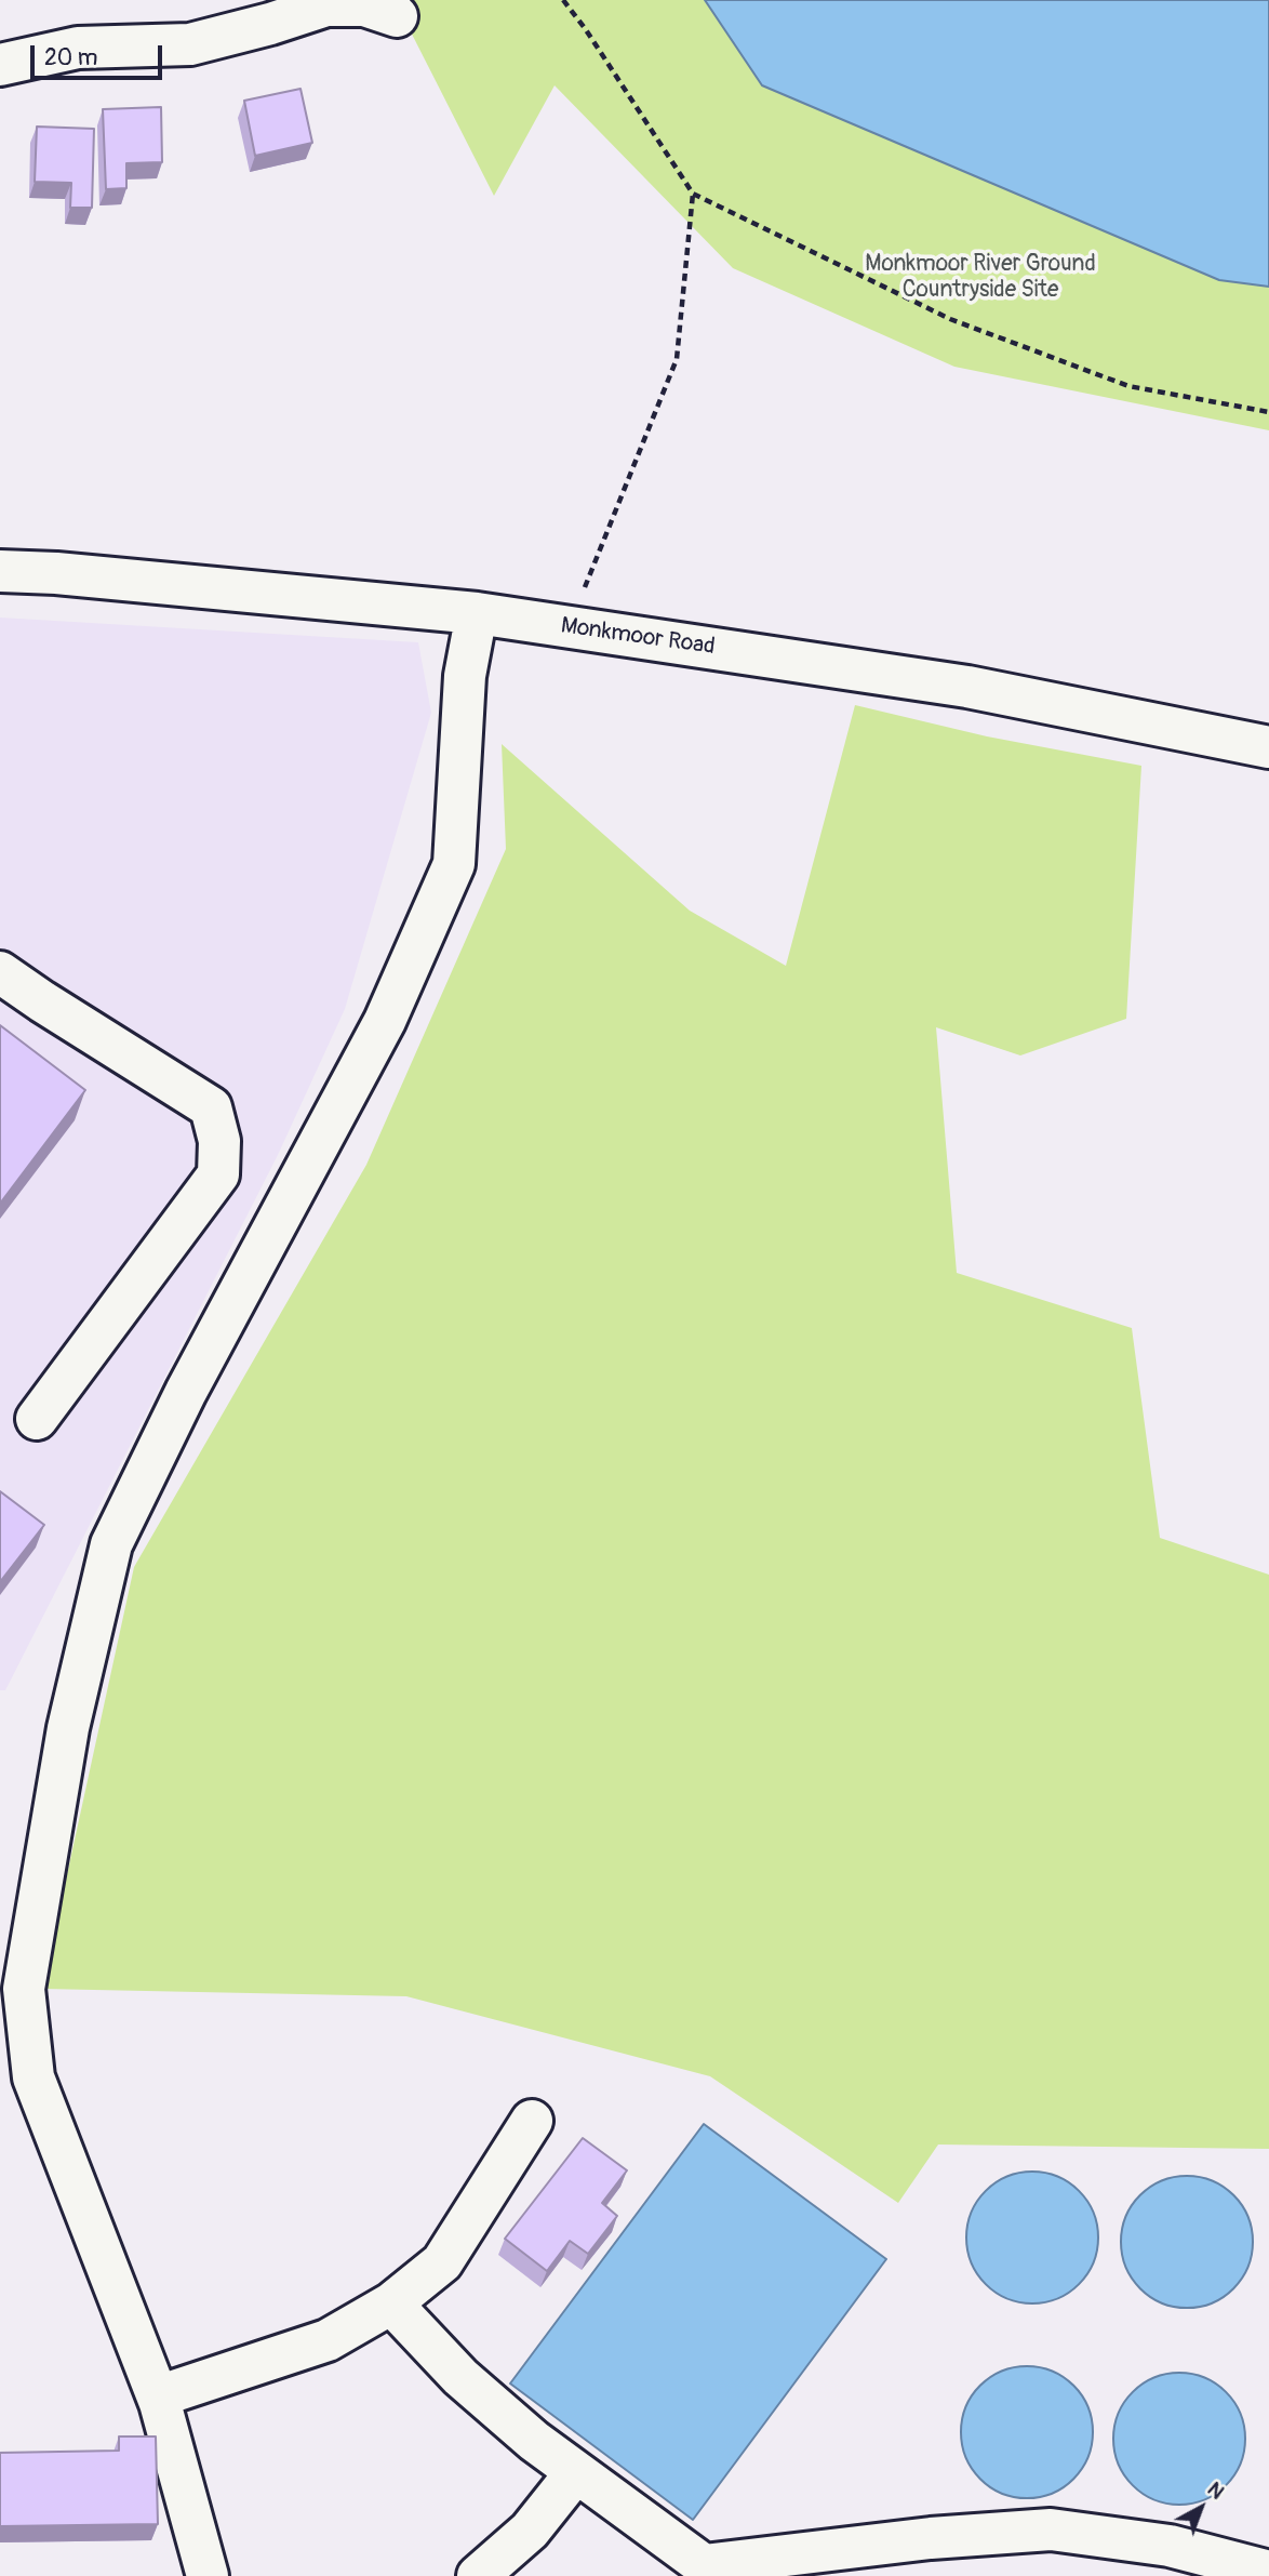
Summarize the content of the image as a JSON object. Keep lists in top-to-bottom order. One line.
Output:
{"streets":{"street":["Monkmoor Road"]},"parks":["Monkmoor River Ground Countryside Site"],"scale_bar":"20 m","north":"top right"}
